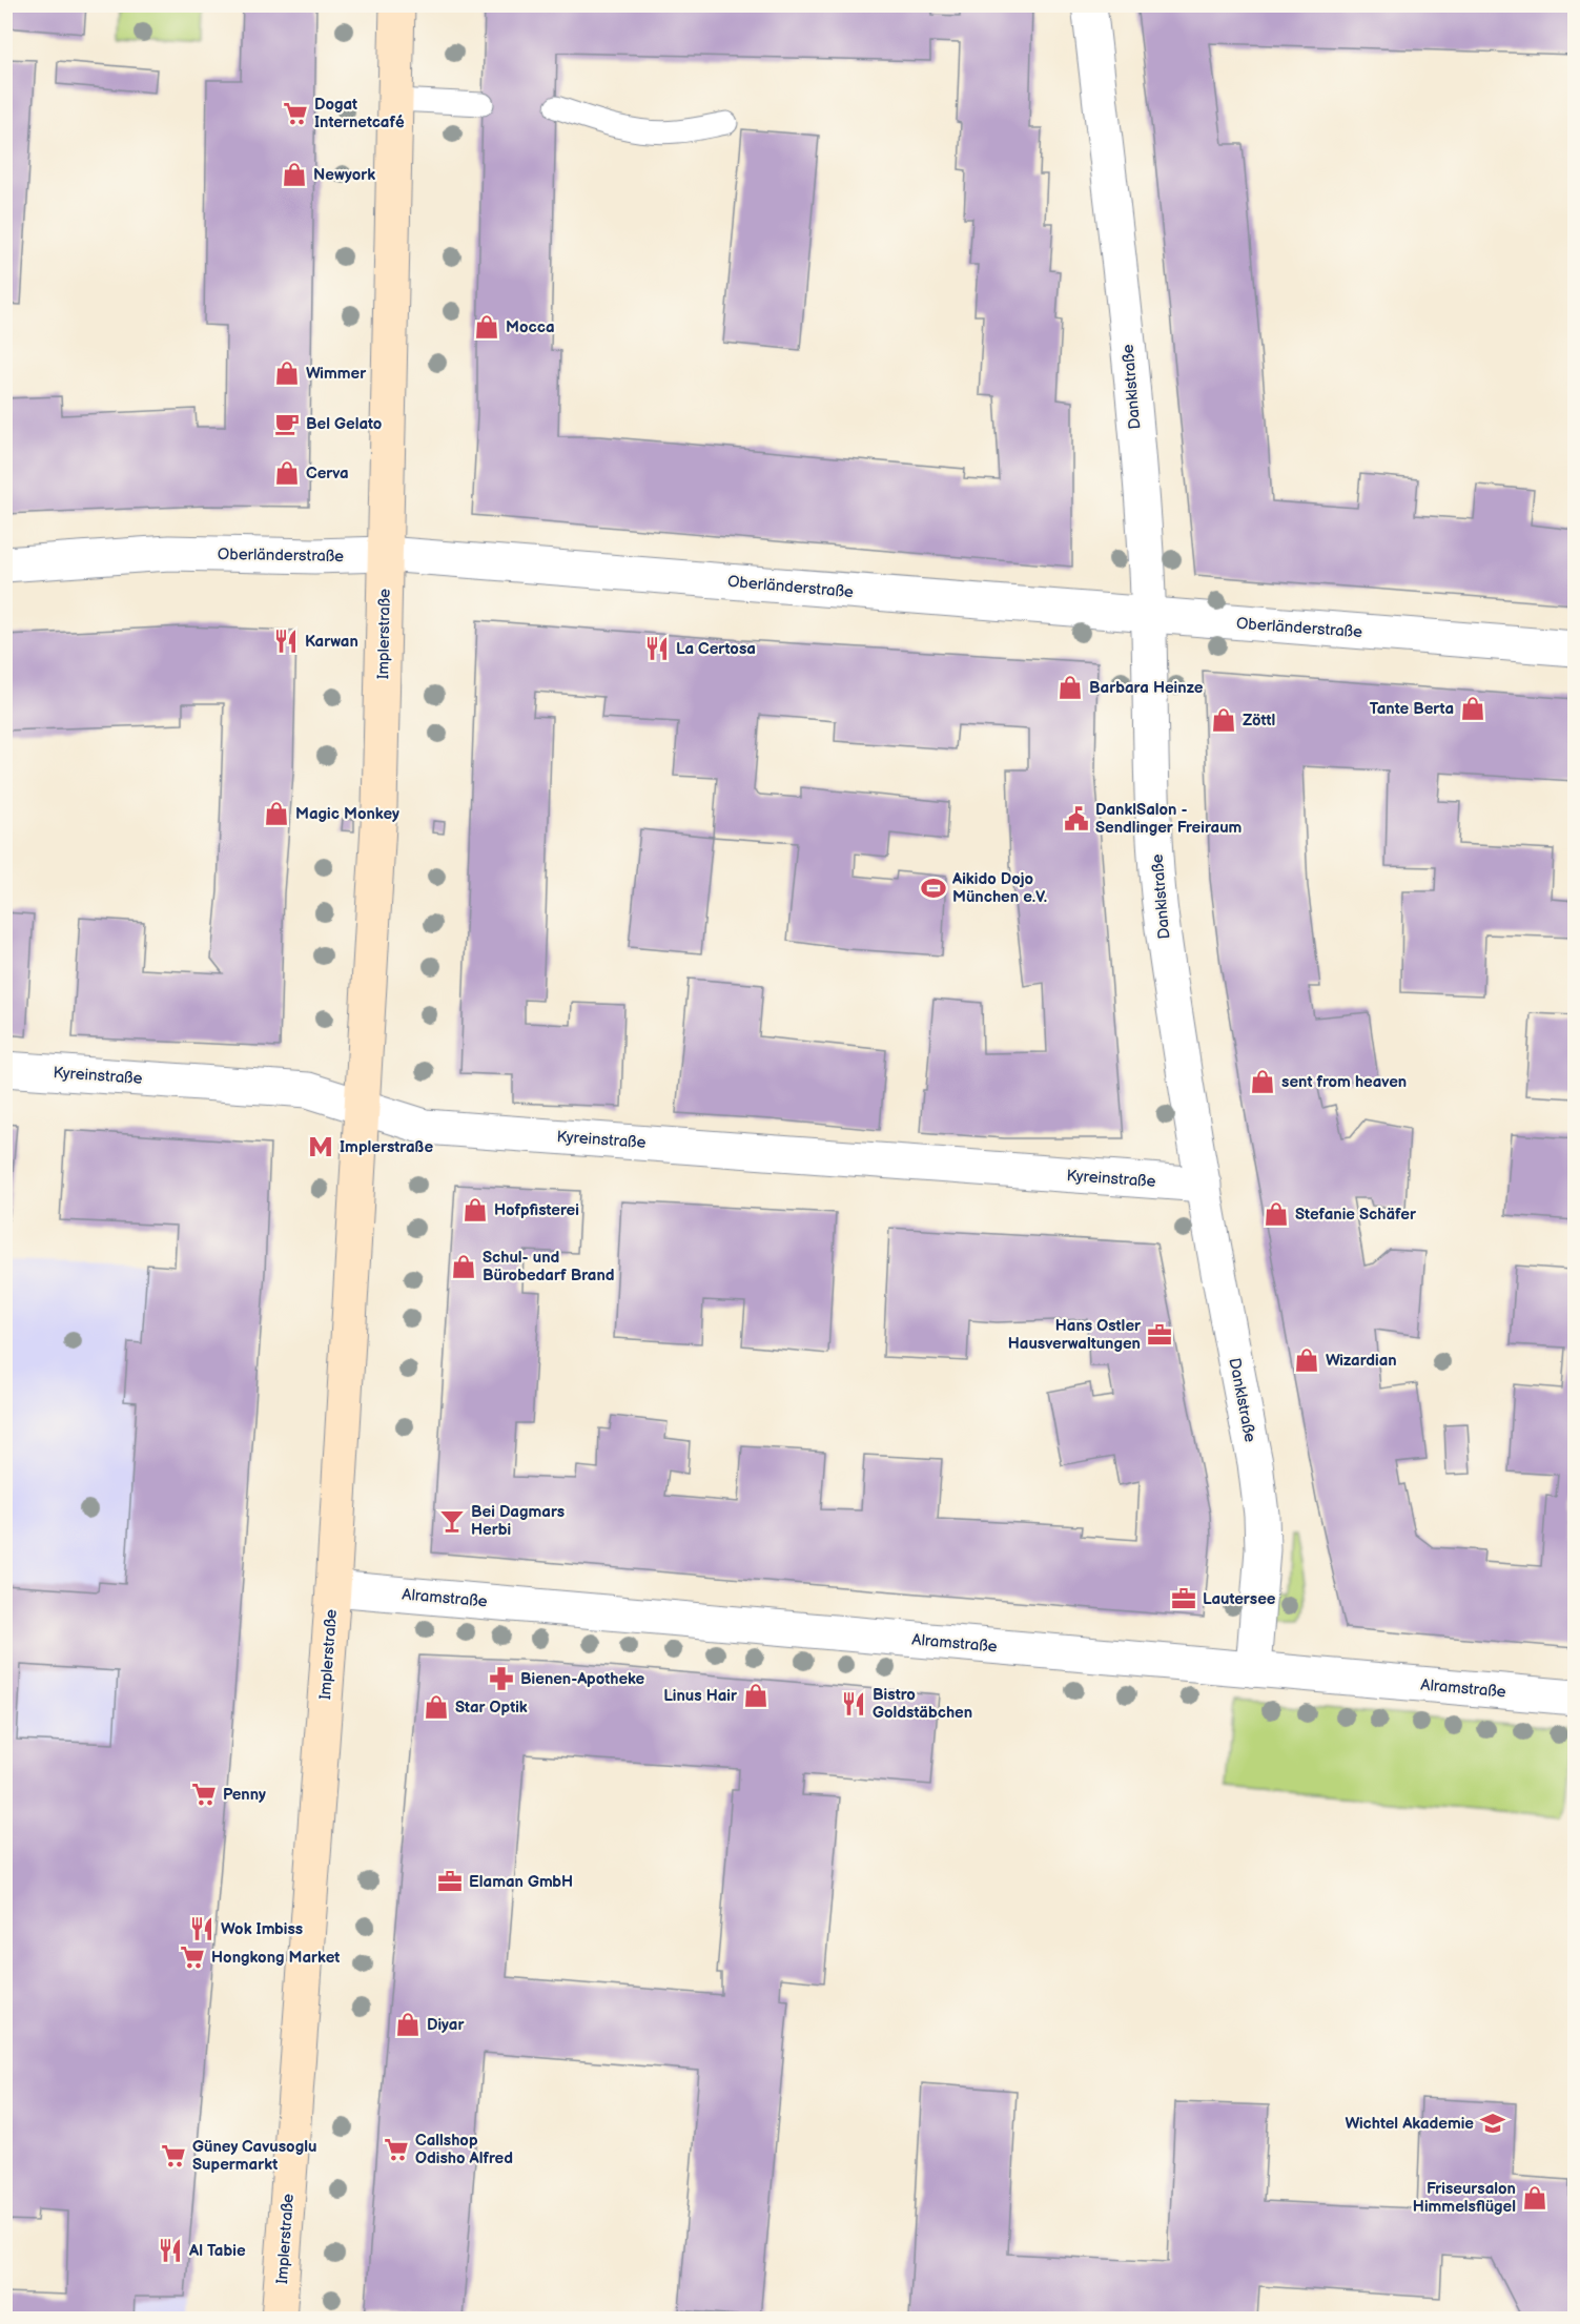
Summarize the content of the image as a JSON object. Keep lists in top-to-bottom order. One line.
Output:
{"streets":{"main road":["Implerstraße"],"street":["Danklstraße","Oberländerstraße","Kyreinstraße","Alramstraße"]},"crossings":[["Danklstraße","Oberländerstraße"],["Danklstraße","Kyreinstraße"],["Danklstraße","Alramstraße"],["Oberländerstraße","Implerstraße"],["Implerstraße","Kyreinstraße"],["Implerstraße","Alramstraße"]],"places":{"supermarket":["Dogat Internetcafé","Penny","Hongkong Market","Callshop Odisho Alfred","Güney Cavusoglu Supermarkt"],"shop":["Newyork","Mocca","Wimmer","Cerva","Barbara Heinze","Tante Berta","Zöttl","Magic Monkey","sent from heaven","Hofpfisterei","Stefanie Schäfer","Schul- und Bürobedarf Brand","Wizardian","Linus Hair","Star Optik","Diyar","Friseursalon Himmelsflügel"],"cafe":["Bel Gelato"],"restaurant":["Karwan","La Certosa","Bistro Goldstäbchen","Wok Imbiss","Al Tabie"],"public building":["DanklSalon - Sendlinger Freiraum"],"sports":["Aikido Dojo München e.V."],"metro station":["Implerstraße"],"office":["Hans Ostler Hausverwaltungen","Lautersee","Elaman GmbH"],"bar":["Bei Dagmars Herbi"],"pharmacy":["Bienen-Apotheke"],"school or university":["Wichtel Akademie"]}}
